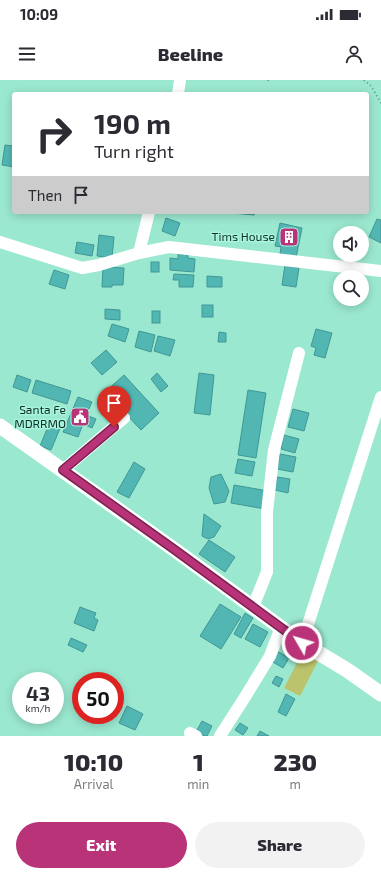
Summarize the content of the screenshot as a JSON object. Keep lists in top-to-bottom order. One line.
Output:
{"places":{"building":["Tims House"],"public building":["Santa Fe MDRRMO"]},"page":{"status":"10:09","header":"Beeline","turn":["190 m","Turn right"],"then":"Then","speed":"43 km/h","limit":"50","eta":["10:10","Arrival","1","min","230","m"],"buttons":["Exit","Share"]}}
